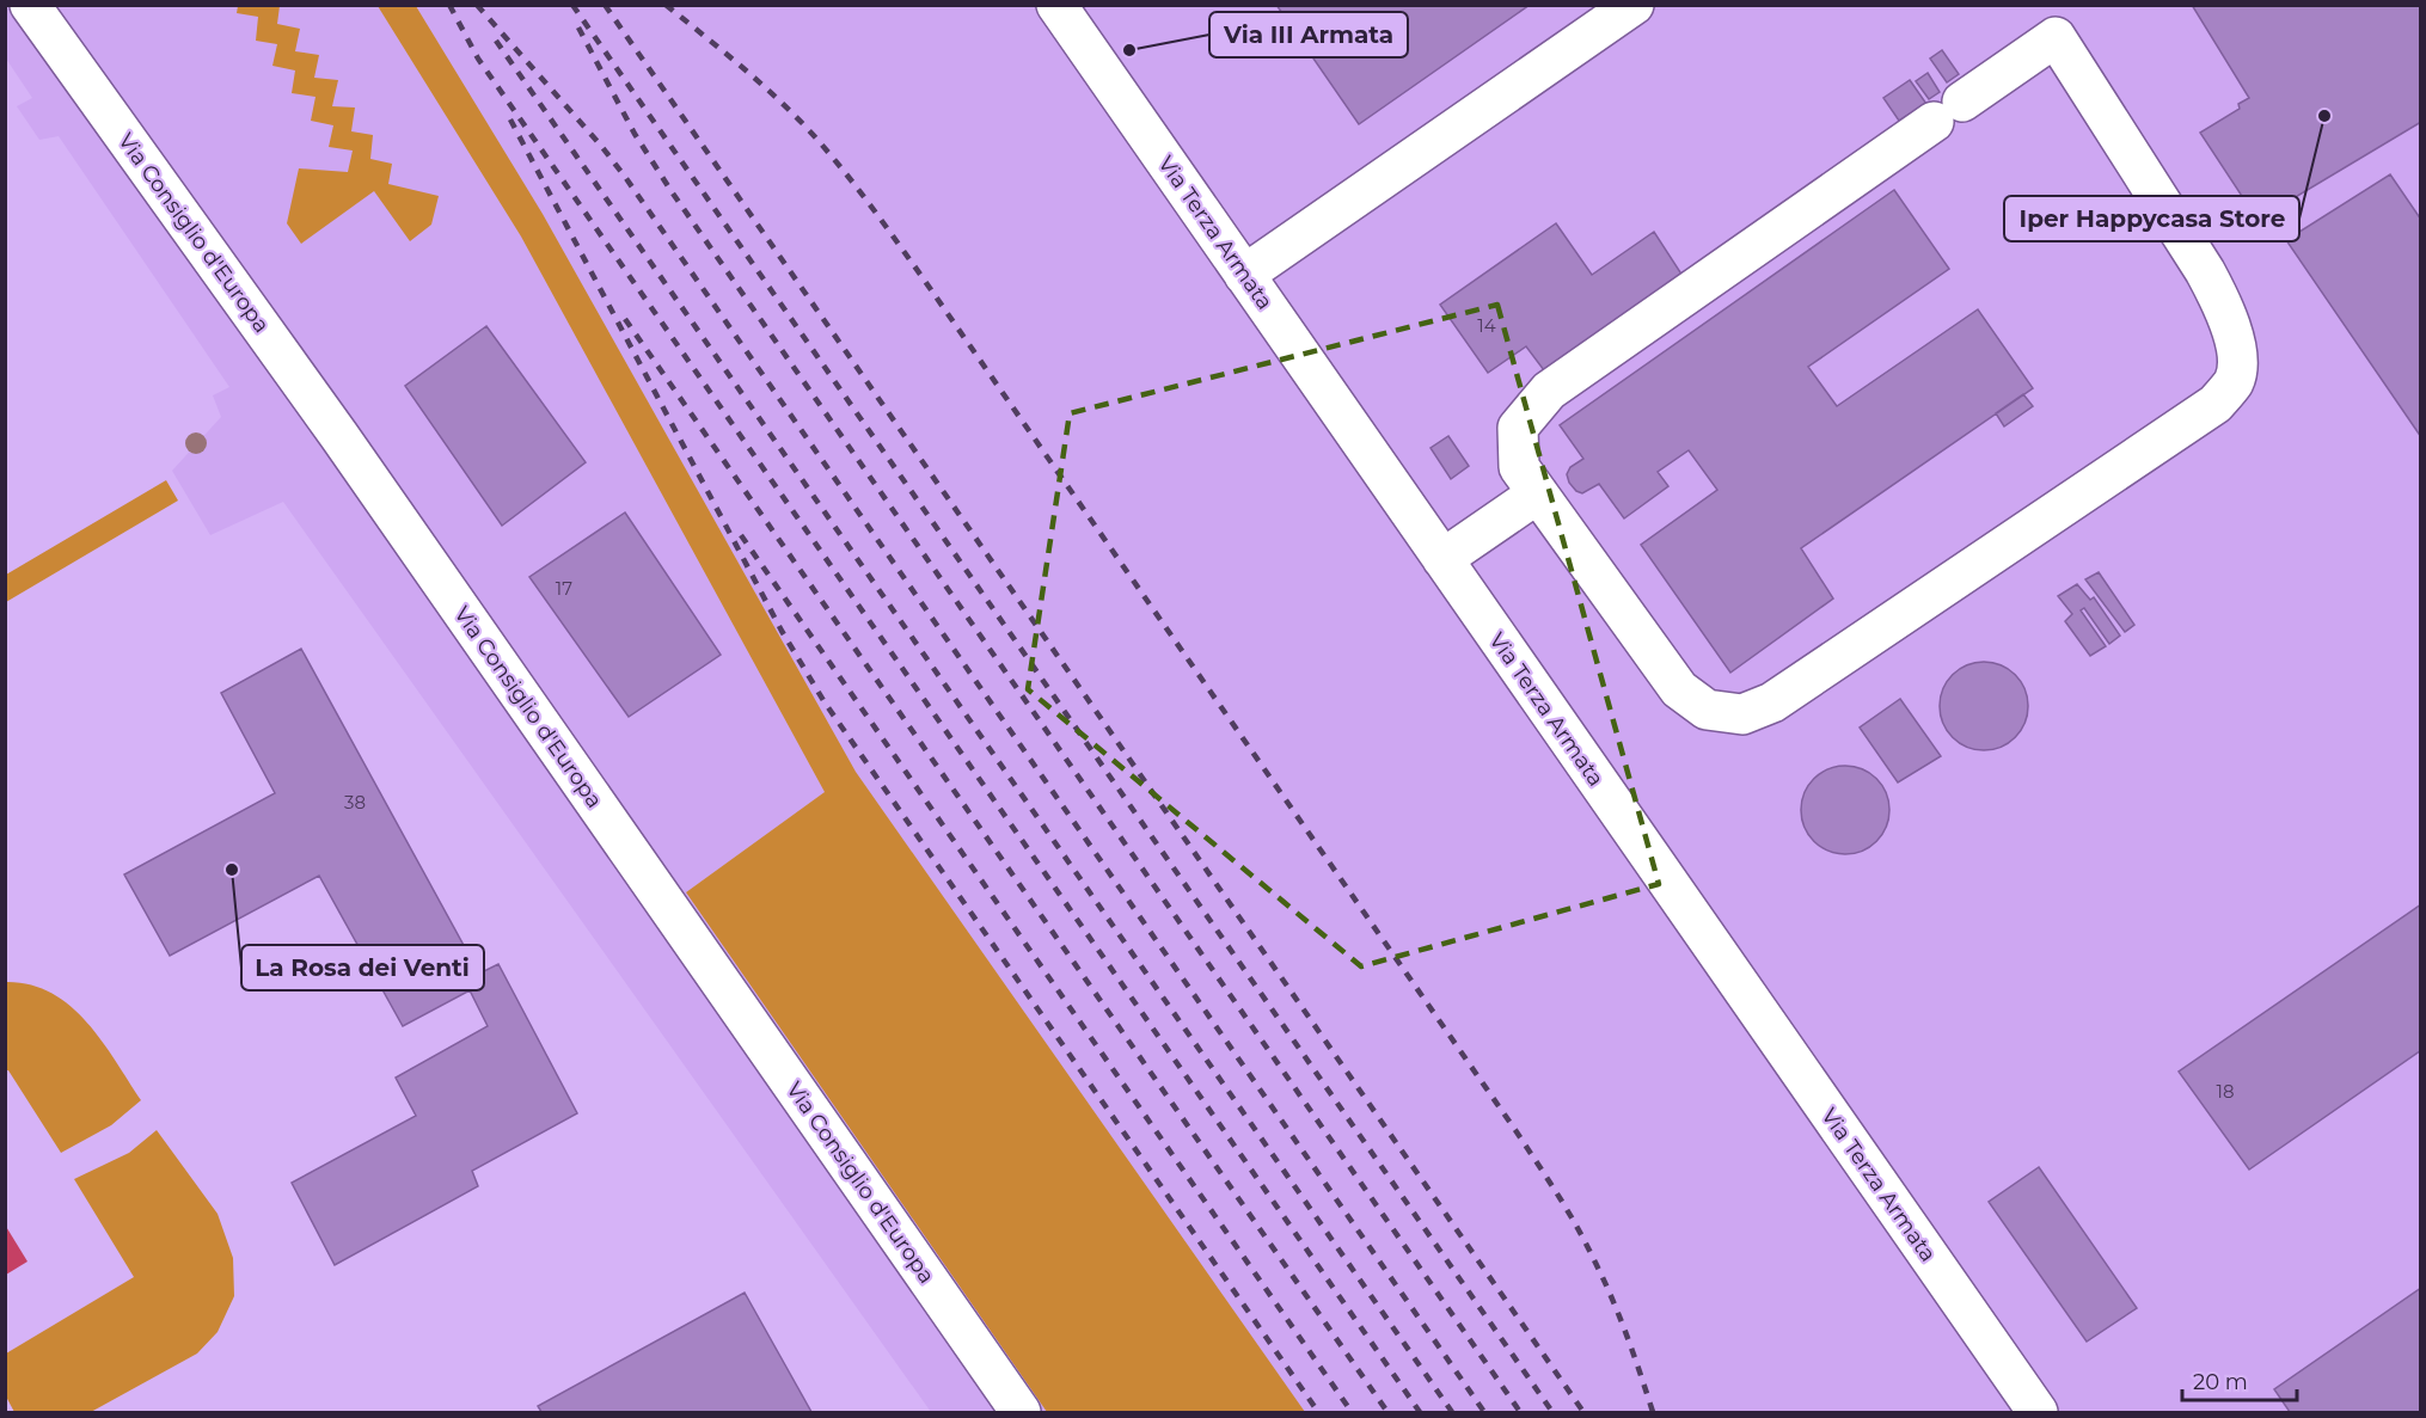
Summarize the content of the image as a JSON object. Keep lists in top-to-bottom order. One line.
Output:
{"streets":{"street":["Via Consiglio d'Europa","Via Terza Armata"]},"places":["Via III Armata","Iper Happycasa Store","La Rosa dei Venti"],"house_numbers":["14","17","38","18"],"scale_bar":"20 m"}
